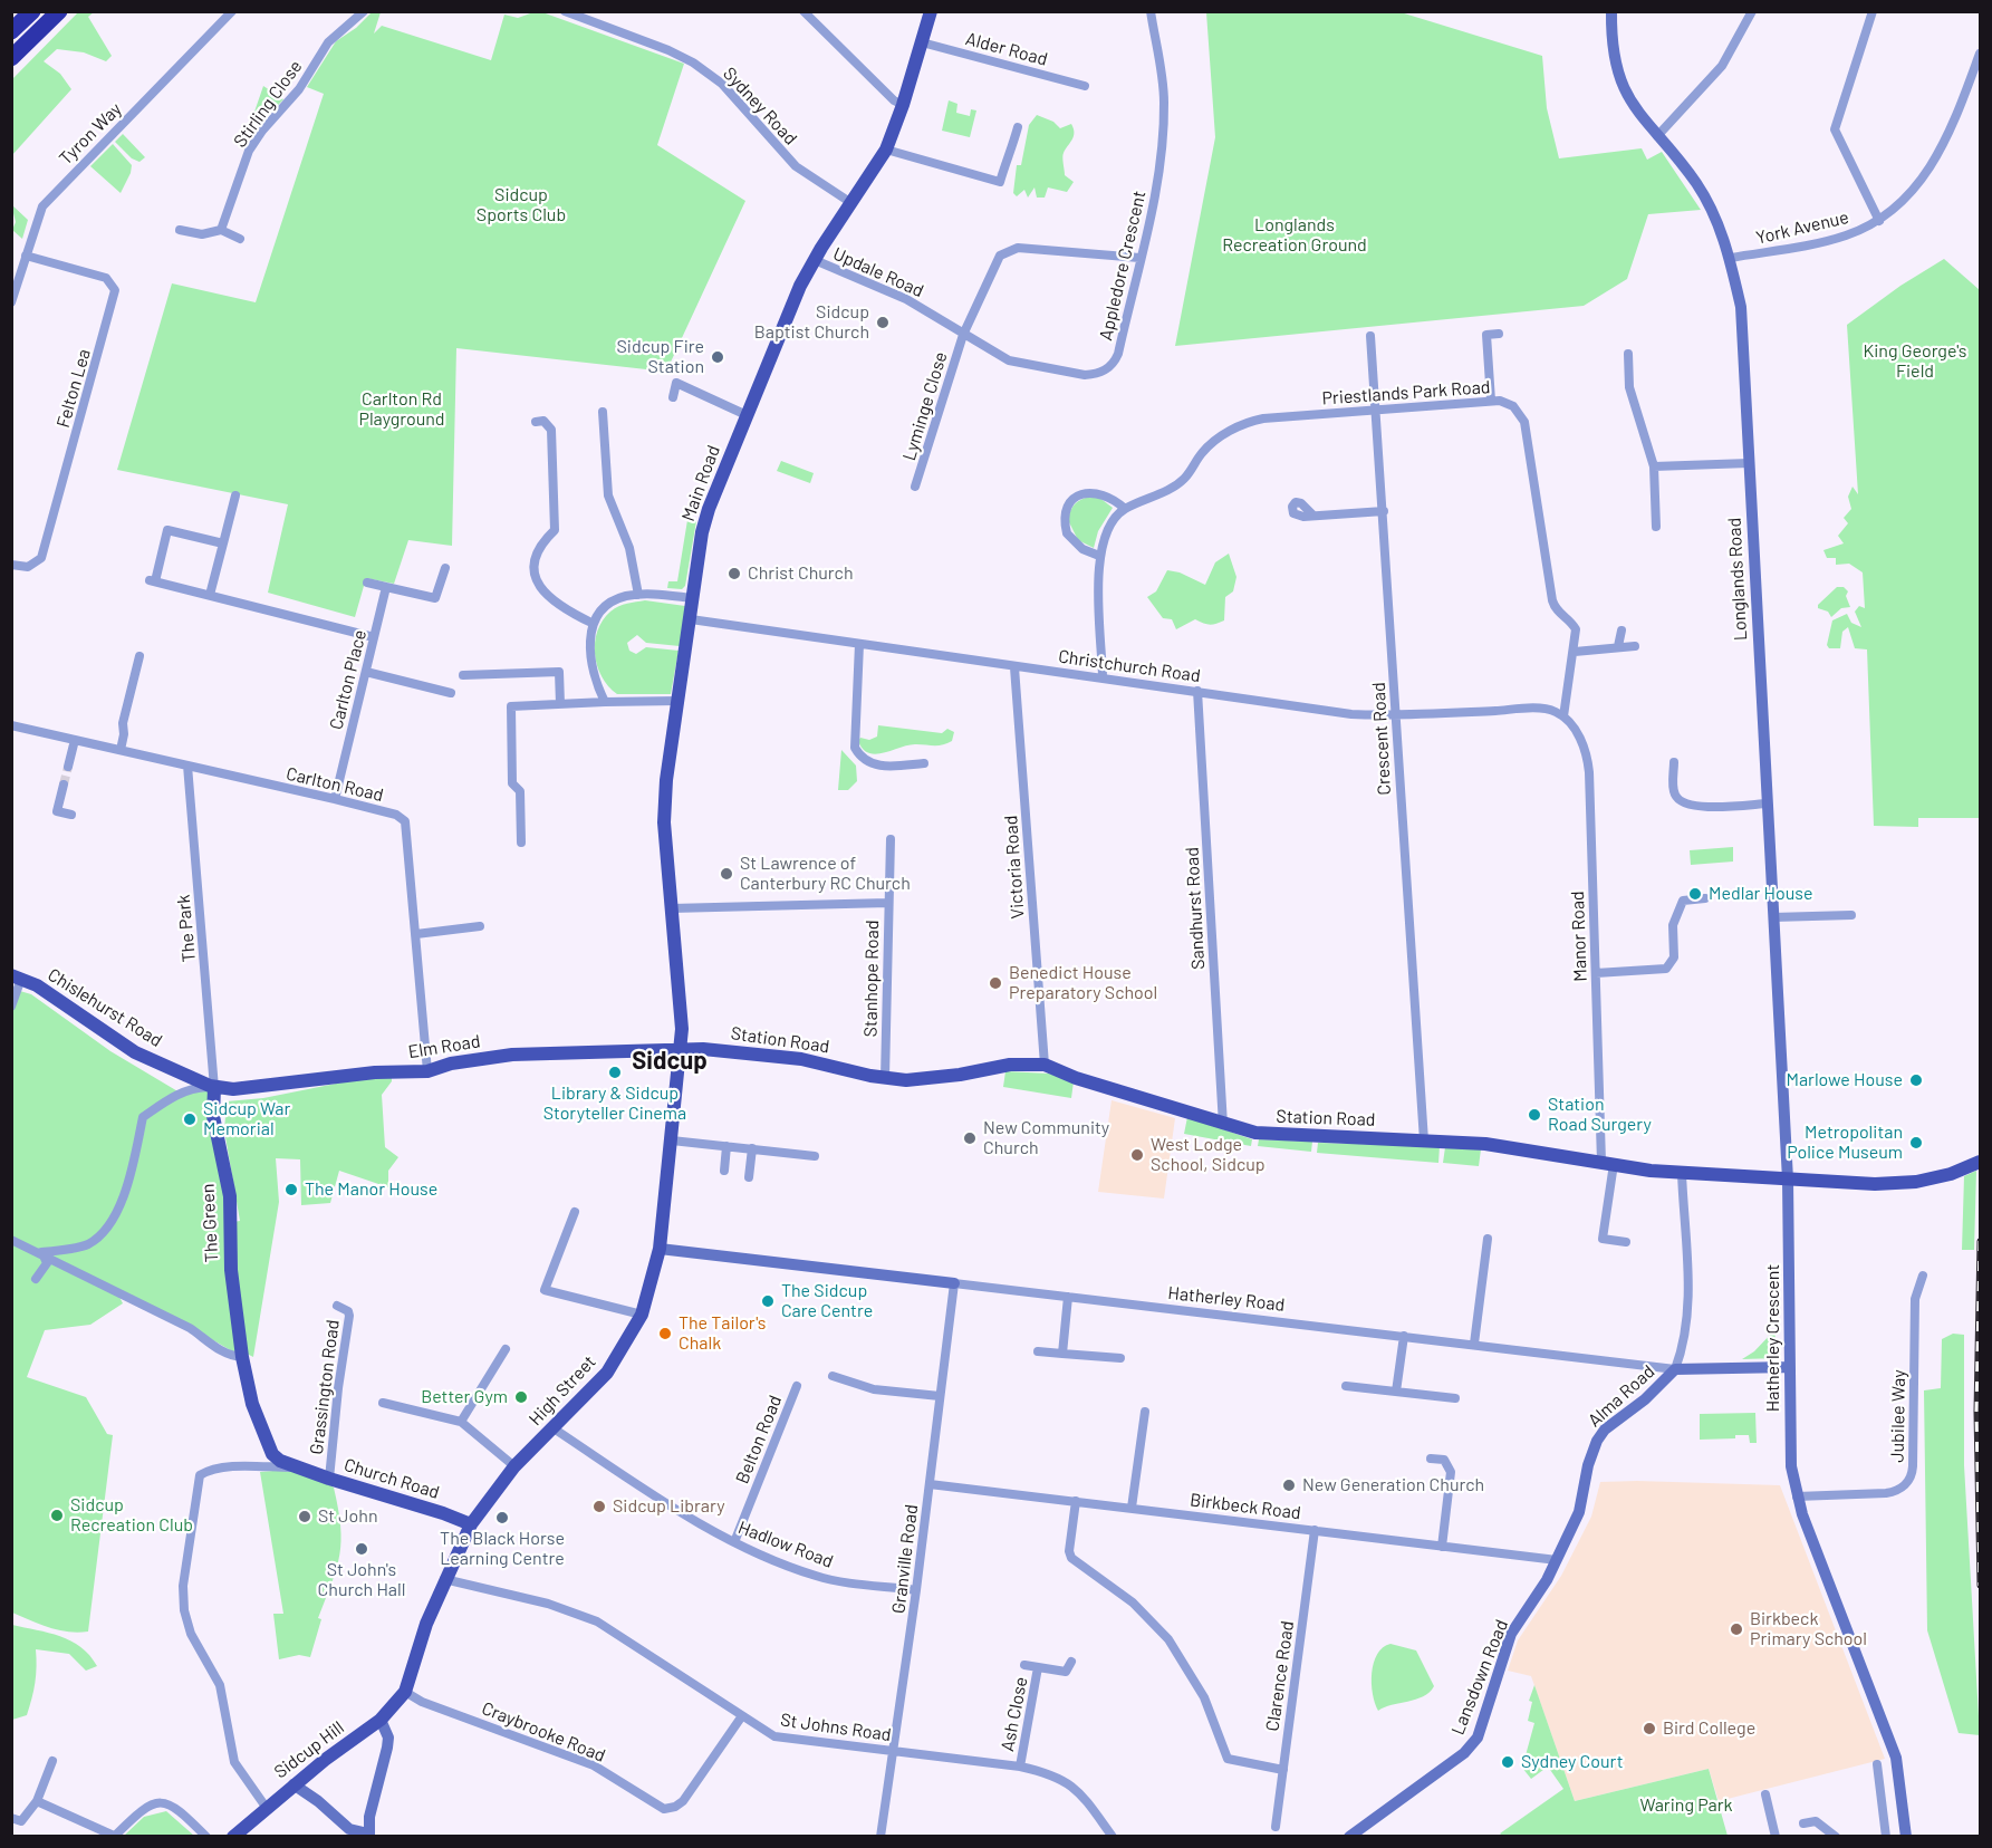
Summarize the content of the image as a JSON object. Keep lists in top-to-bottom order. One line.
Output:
{"streets":{"main road":["Main Road","Chislehurst Road","Station Road","Elm Road","The Green","High Street","Church Road","Sidcup Hill"],"street":["Alder Road","Stirling Close","Sydney Road","Tyron Way","York Avenue","Appledore Crescent","Updale Road","Felton Lea","Priestlands Park Road","Lyminge Close","Longlands Road","Christchurch Road","Carlton Place","Crescent Road","Carlton Road","Victoria Road","Sandhurst Road","The Park","Manor Road","Stanhope Road","Hatherley Road","Hatherley Crescent","Grassington Road","Alma Road","Jubilee Way","Belton Road","Birkbeck Road","Hadlow Road","Granville Road","Clarence Road","Lansdown Road","Ash Close","St Johns Road","Craybrooke Road"]},"crossings":[["Alder Road","Main Road"],["Sydney Road","Main Road"],["Tyron Way","Felton Lea"],["York Avenue","Longlands Road"],["Appledore Crescent","Updale Road"],["Appledore Crescent","Lyminge Close"],["Updale Road","Lyminge Close"],["Updale Road","Main Road"],["Priestlands Park Road","Christchurch Road"],["Priestlands Park Road","Crescent Road"],["Priestlands Park Road","Manor Road"],["Main Road","Christchurch Road"],["Main Road","Station Road"],["Main Road","Elm Road"],["Main Road","High Street"],["Longlands Road","Station Road"],["Longlands Road","Hatherley Crescent"],["Christchurch Road","Crescent Road"],["Christchurch Road","Victoria Road"],["Christchurch Road","Sandhurst Road"],["Christchurch Road","Manor Road"],["Carlton Place","Carlton Road"],["Crescent Road","Station Road"],["Carlton Road","The Park"],["Carlton Road","Elm Road"],["Victoria Road","Station Road"],["Sandhurst Road","Station Road"],["The Park","Chislehurst Road"],["The Park","Elm Road"],["The Park","The Green"],["Manor Road","Station Road"],["Stanhope Road","Station Road"],["Chislehurst Road","Elm Road"],["Chislehurst Road","The Green"],["Station Road","Elm Road"],["Station Road","Hatherley Crescent"],["Station Road","High Street"],["Station Road","Alma Road"],["Elm Road","The Green"],["Elm Road","High Street"],["The Green","Church Road"],["Hatherley Road","Hatherley Crescent"],["Hatherley Road","High Street"],["Hatherley Road","Alma Road"],["Hatherley Road","Granville Road"],["Hatherley Crescent","Jubilee Way"],["Grassington Road","Church Road"],["High Street","Church Road"],["High Street","Hadlow Road"],["High Street","St Johns Road"],["High Street","Craybrooke Road"],["High Street","Sidcup Hill"],["Alma Road","Birkbeck Road"],["Alma Road","Lansdown Road"],["Belton Road","Hadlow Road"],["Birkbeck Road","Granville Road"],["Birkbeck Road","Clarence Road"],["Birkbeck Road","Lansdown Road"],["Hadlow Road","Granville Road"],["Granville Road","St Johns Road"],["Ash Close","St Johns Road"],["St Johns Road","Craybrooke Road"],["Craybrooke Road","Sidcup Hill"]],"districts":["Sidcup"],"parks":["Sidcup Sports Club","Longlands Recreation Ground","King George's Field","Carlton Rd Playground","Waring Park"],"places":["Sidcup Baptist Church","Sidcup Fire Station","Christ Church","St Lawrence of Canterbury RC Church","Medlar House","Benedict House Preparatory School","Library & Sidcup Storyteller Cinema","Marlowe House","Station Road Surgery","Sidcup War Memorial","New Community Church","Metropolitan Police Museum","West Lodge School, Sidcup","The Manor House","The Sidcup Care Centre","The Tailor's Chalk","Better Gym","New Generation Church","Sidcup Library","Sidcup Recreation Club","St John","The Black Horse Learning Centre","St John's Church Hall","Birkbeck Primary School","Bird College","Sydney Court"]}
